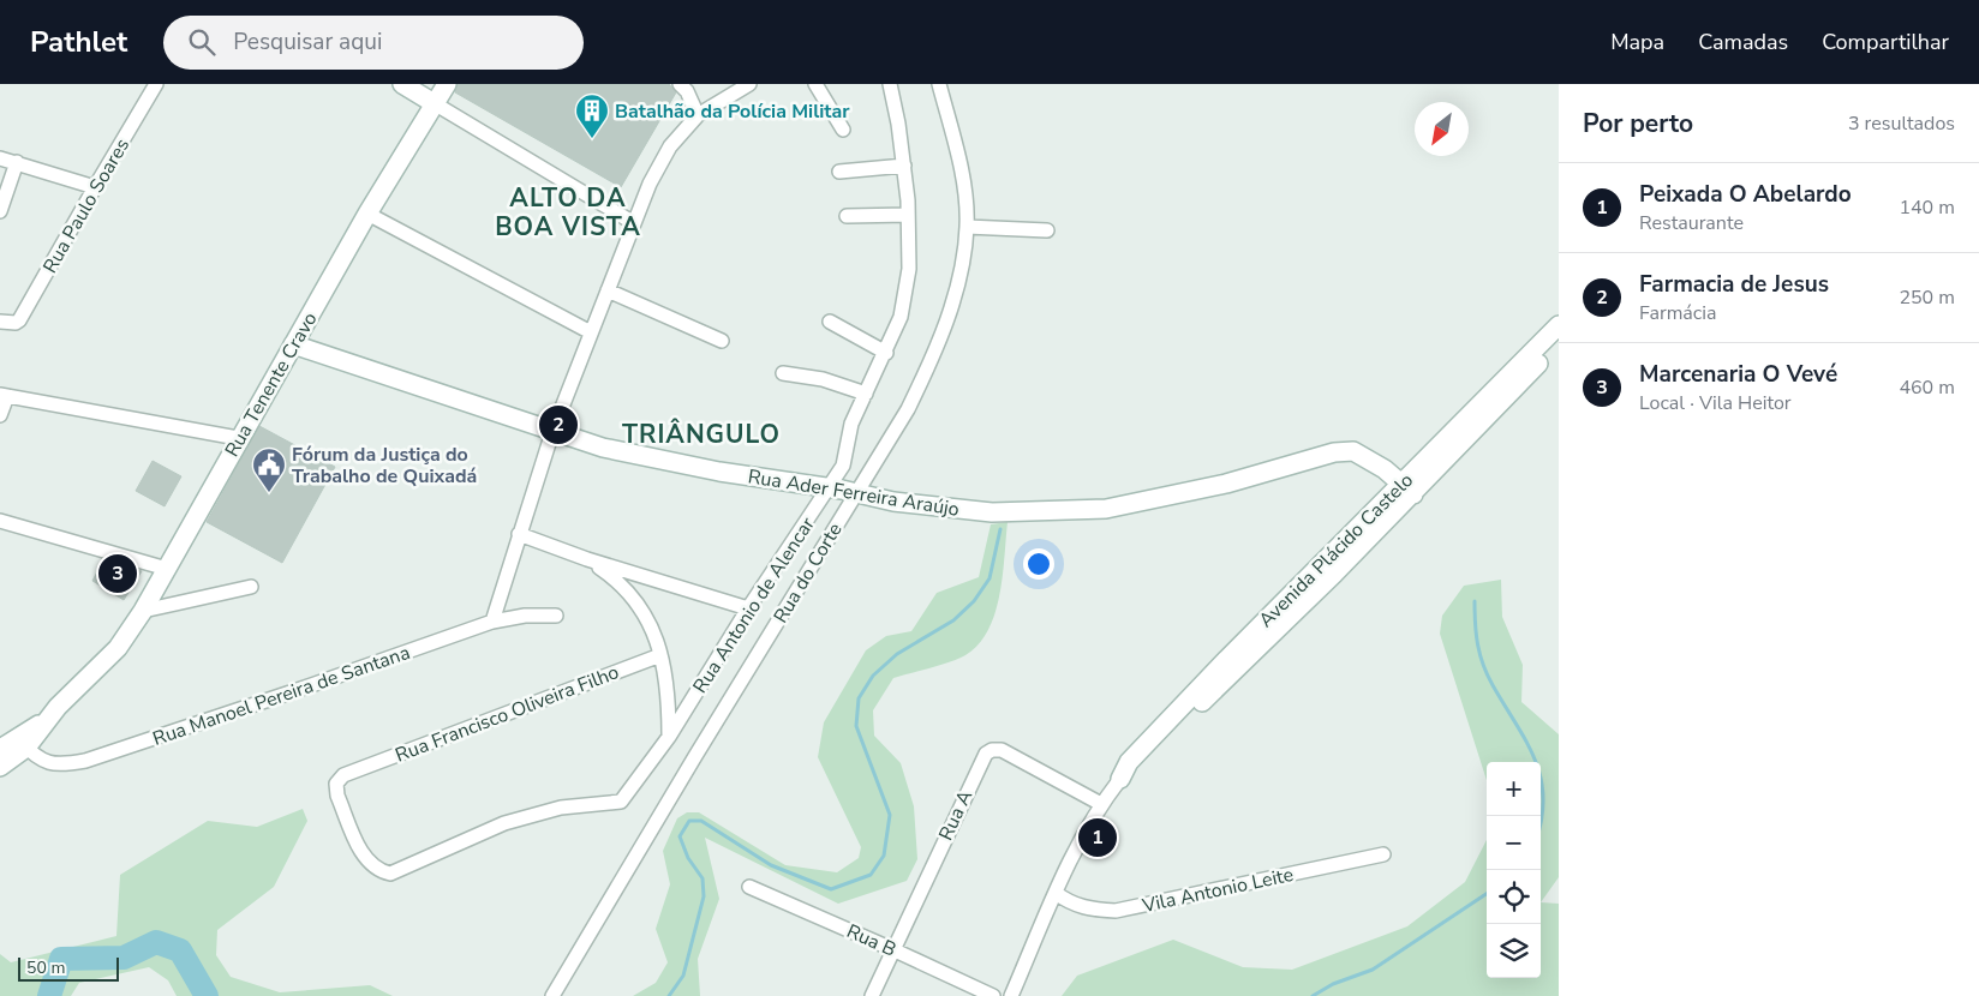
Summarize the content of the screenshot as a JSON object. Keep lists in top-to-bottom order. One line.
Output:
{"streets":{"street":["Rua Paulo Soares","Rua Tenente Cravo","Rua Ader Ferreira Araújo","Avenida Plácido Castelo","Rua do Corte","Rua Antonio de Alencar","Rua Manoel Pereira de Santana","Rua Francisco Oliveira Filho","Rua A","Vila Antonio Leite","Rua B"]},"crossings":[["Rua Tenente Cravo","Rua Ader Ferreira Araújo"],["Rua Tenente Cravo","Rua Manoel Pereira de Santana"],["Rua Ader Ferreira Araújo","Avenida Plácido Castelo"],["Rua Ader Ferreira Araújo","Rua do Corte"],["Rua Ader Ferreira Araújo","Rua Antonio de Alencar"],["Avenida Plácido Castelo","Rua A"],["Avenida Plácido Castelo","Vila Antonio Leite"],["Rua Antonio de Alencar","Rua Francisco Oliveira Filho"],["Rua A","Rua B"]],"districts":["ALTO DA BOA VISTA","TRIÂNGULO"],"places":{"building":["Batalhão da Polícia Militar"],"public building":["Fórum da Justiça do Trabalho de Quixadá"]},"scale_bar":"50 m","north":"bottom left","page":{"header":"Pathlet","search":"Pesquisar aqui","nav":["Mapa","Camadas","Compartilhar"],"heading":["Por perto","3 resultados"],"list":[{"mark":"1","name":"Peixada O Abelardo","note":"Restaurante","value":"140 m"},{"mark":"2","name":"Farmacia de Jesus","note":"Farmácia","value":"250 m"},{"mark":"3","name":"Marcenaria O Vevé","note":"Local · Vila Heitor","value":"460 m"}],"pins":["2","3","1"],"map_buttons":["+","−"],"scale":"50 m"}}
